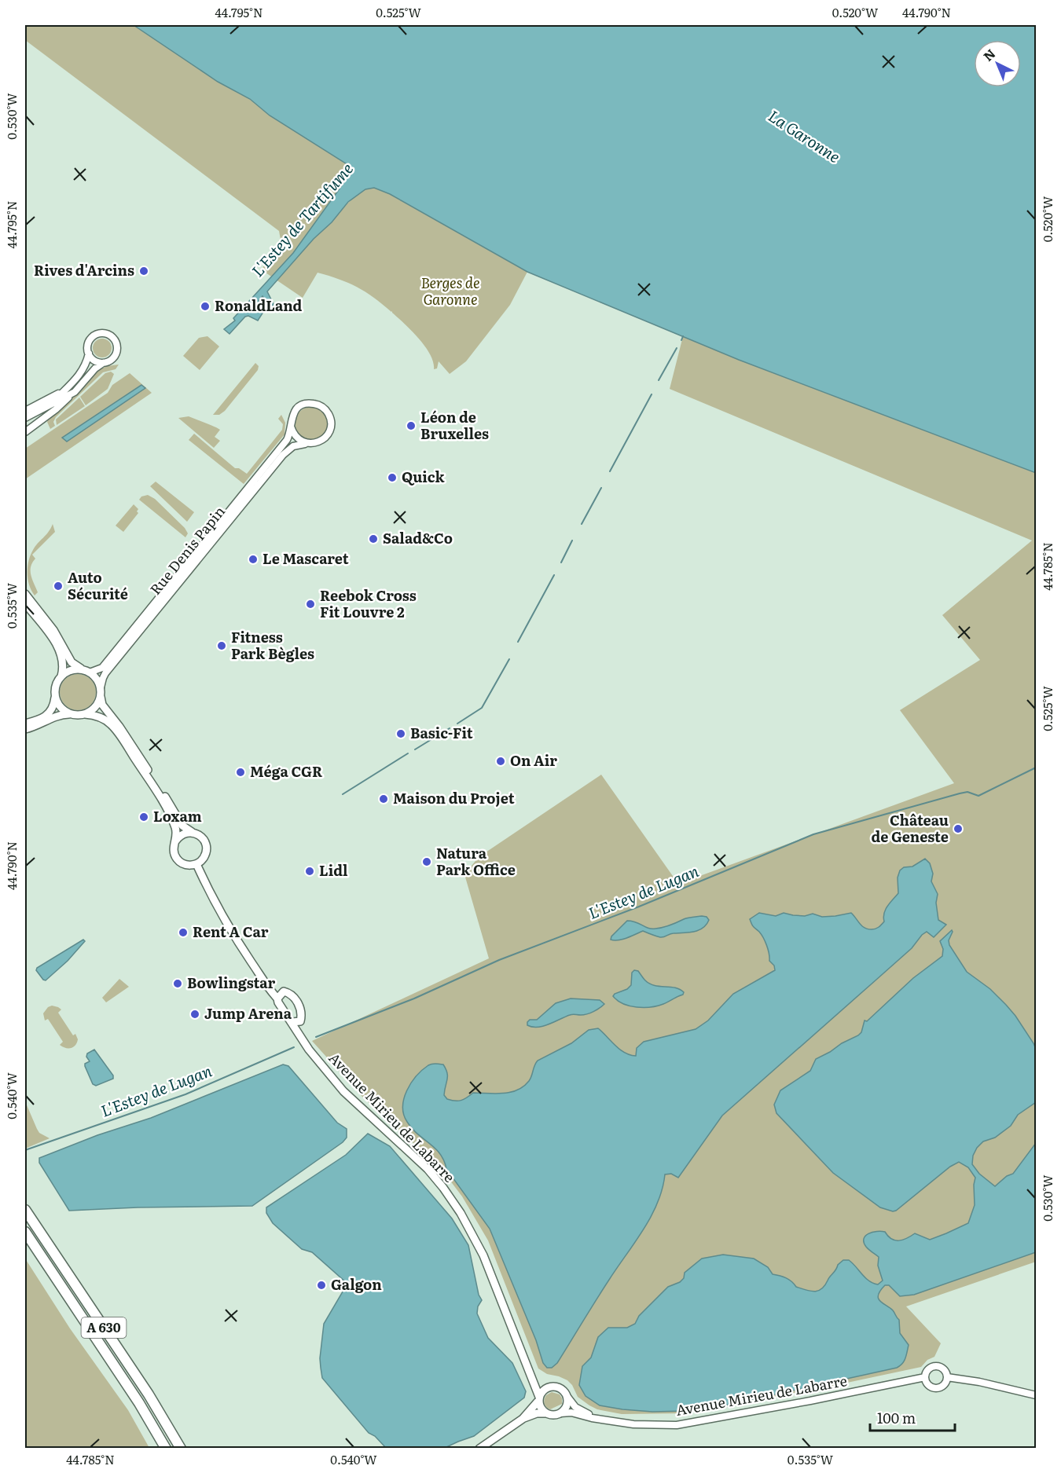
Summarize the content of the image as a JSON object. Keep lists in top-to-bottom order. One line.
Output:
{"streets":{"highway":["A 630"],"main road":["Avenue Mirieu de Labarre"],"street":["Rue Denis Papin"]},"water":["La Garonne","L'Estey de Tartifume","L'Estey de Lugan"],"parks":["Berges de Garonne"],"places":["Rives d'Arcins","RonaldLand","Léon de Bruxelles","Quick","Salad&Co","Le Mascaret","Auto Sécurité","Reebok Cross Fit Louvre 2","Fitness Park Bègles","Basic-Fit","On Air","Méga CGR","Maison du Projet","Loxam","Château de Geneste","Natura Park Office","Lidl","Rent A Car","Bowlingstar","Jump Arena","Galgon"],"scale_bar":"100 m","north":"top left","coordinates":["44.795°N","0.525°W","0.520°W","44.790°N","0.530°W","44.785°N","0.535°W","0.540°W"]}
